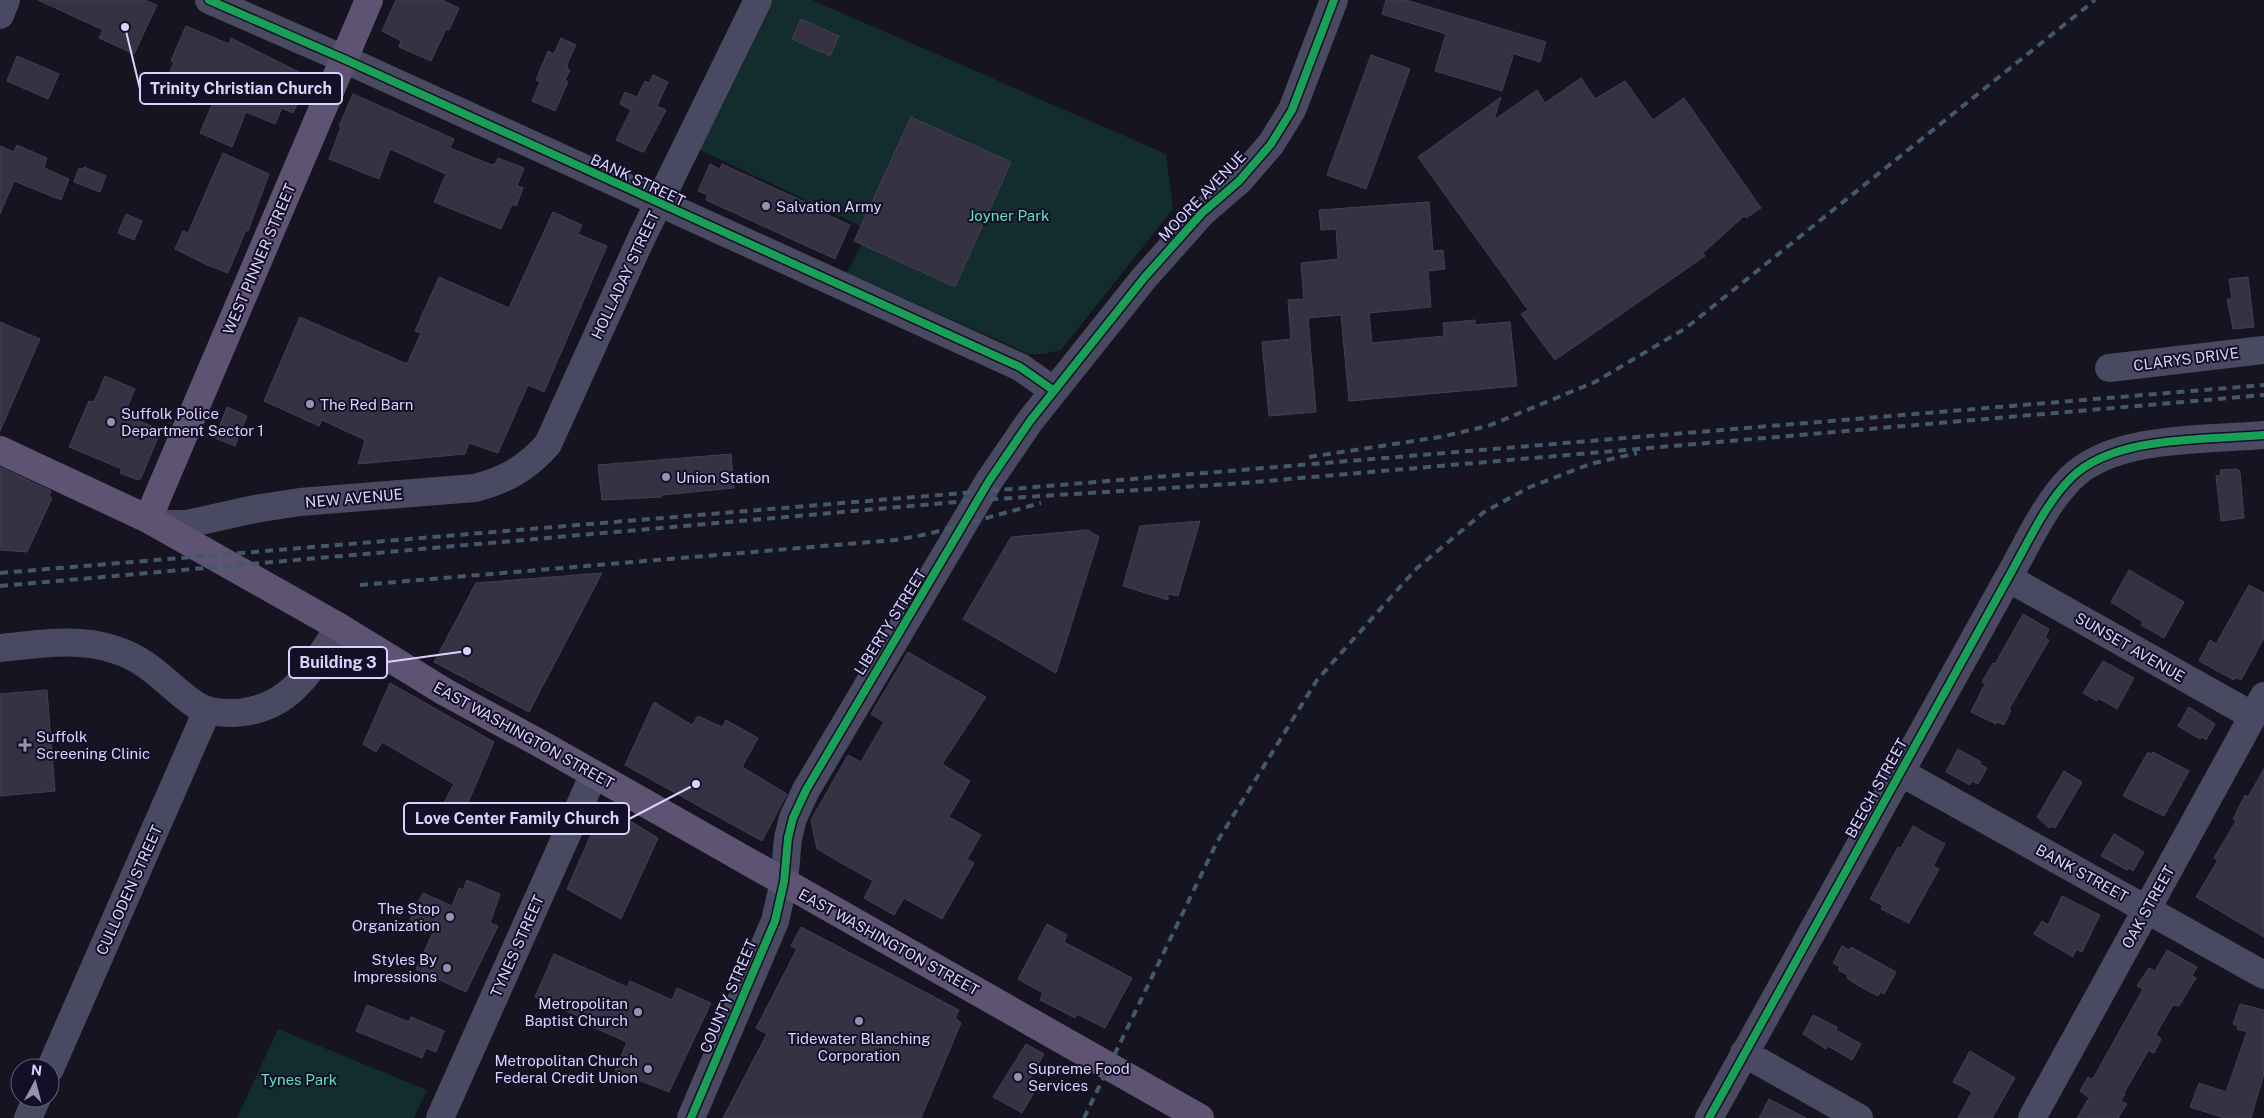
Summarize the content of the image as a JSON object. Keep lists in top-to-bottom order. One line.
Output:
{"streets":{"main road":["WEST PINNER STREET","EAST WASHINGTON STREET"],"street":["BANK STREET","MOORE AVENUE","HOLLADAY STREET","CLARYS DRIVE","NEW AVENUE","LIBERTY STREET","SUNSET AVENUE","BEECH STREET","CULLODEN STREET","OAK STREET","TYNES STREET","COUNTY STREET"]},"crossings":[["BANK STREET","MOORE AVENUE"],["BANK STREET","WEST PINNER STREET"],["BANK STREET","HOLLADAY STREET"],["BANK STREET","LIBERTY STREET"],["BANK STREET","BEECH STREET"],["BANK STREET","OAK STREET"],["MOORE AVENUE","LIBERTY STREET"],["WEST PINNER STREET","NEW AVENUE"],["WEST PINNER STREET","EAST WASHINGTON STREET"],["HOLLADAY STREET","NEW AVENUE"],["NEW AVENUE","EAST WASHINGTON STREET"],["LIBERTY STREET","EAST WASHINGTON STREET"],["LIBERTY STREET","COUNTY STREET"],["SUNSET AVENUE","BEECH STREET"],["SUNSET AVENUE","OAK STREET"],["EAST WASHINGTON STREET","TYNES STREET"],["EAST WASHINGTON STREET","COUNTY STREET"]],"parks":["Joyner Park","Tynes Park"],"places":{"other":["Trinity Christian Church","Salvation Army","The Red Barn","Suffolk Police Department Sector 1","Union Station","Building 3","Love Center Family Church","The Stop Organization","Styles By Impressions","Metropolitan Baptist Church","Tidewater Blanching Corporation","Metropolitan Church Federal Credit Union","Supreme Food Services"],"health":["Suffolk Screening Clinic"]},"north":"top"}
